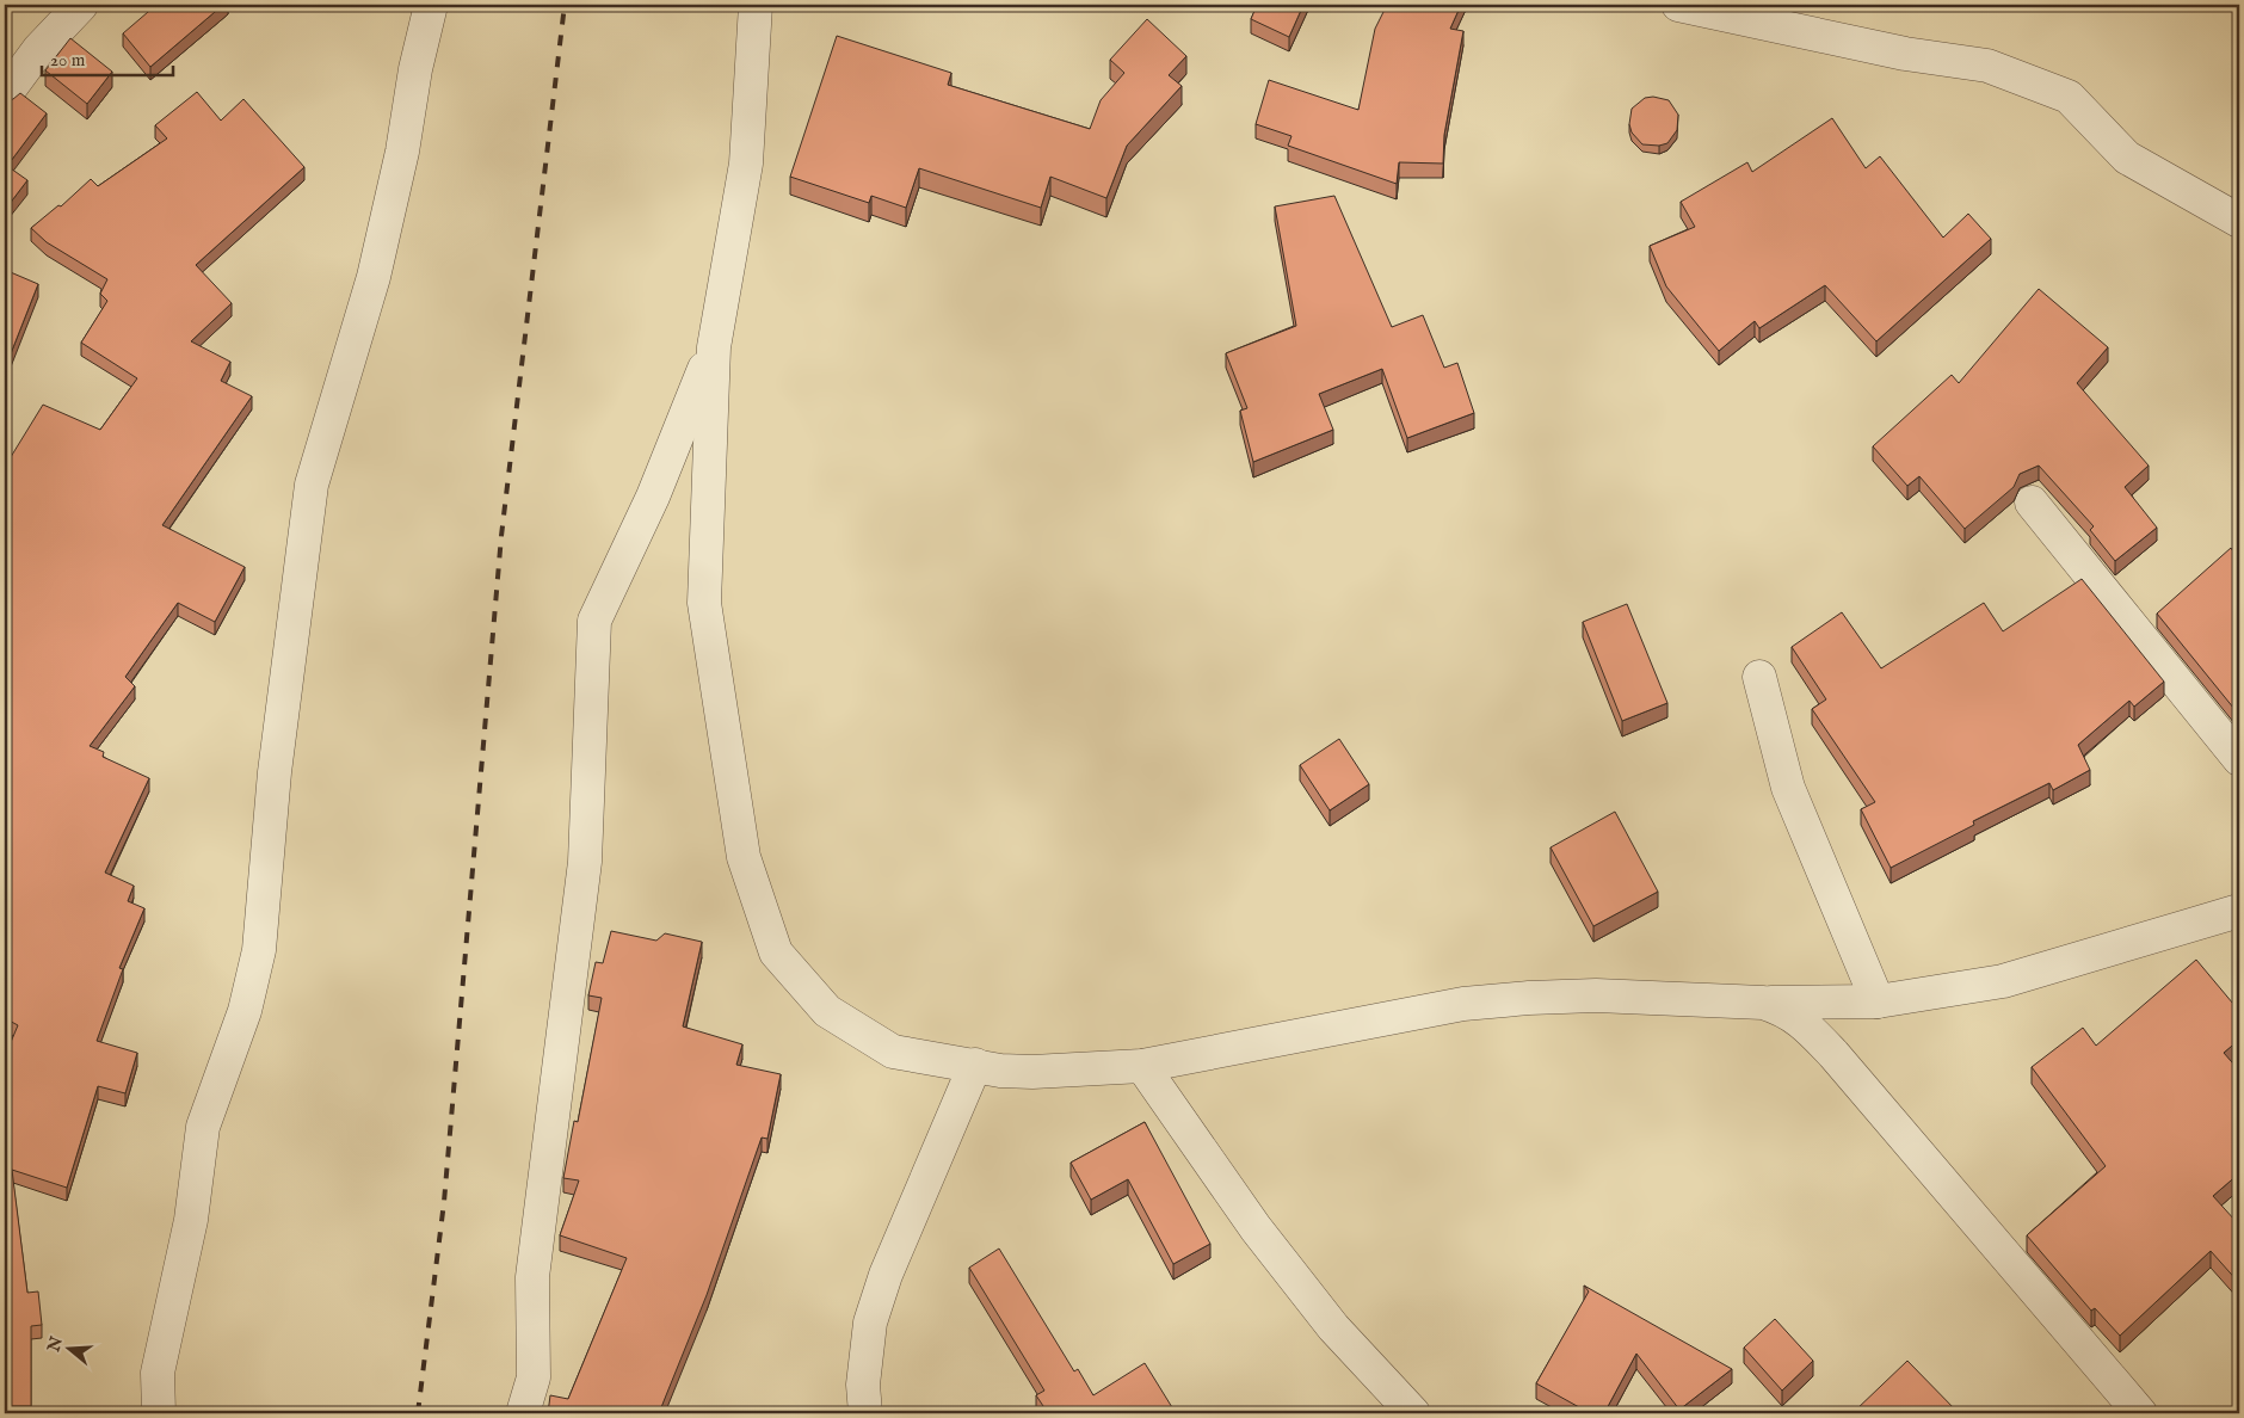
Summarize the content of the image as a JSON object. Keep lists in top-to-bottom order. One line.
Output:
{"scale_bar":"20 m","north":"left"}
